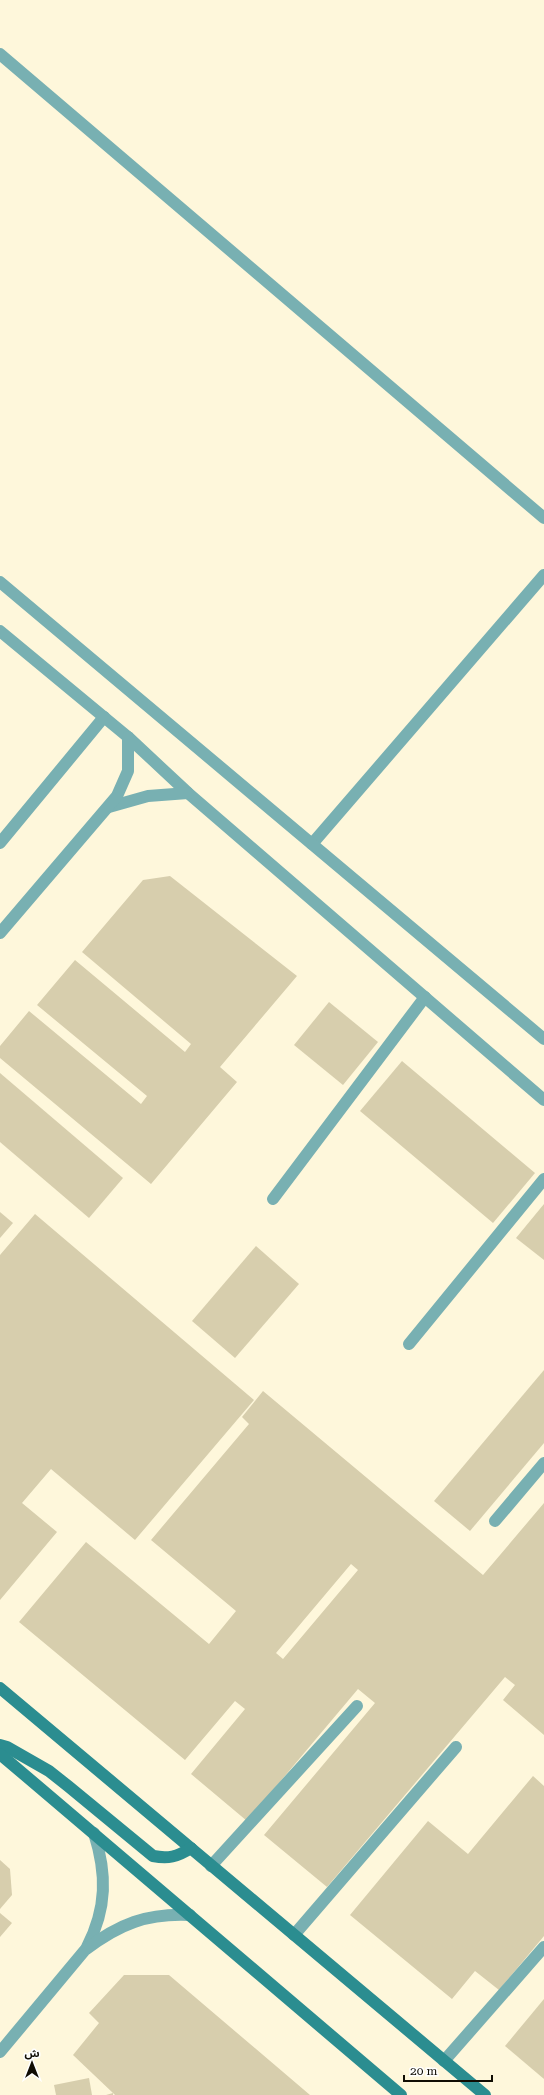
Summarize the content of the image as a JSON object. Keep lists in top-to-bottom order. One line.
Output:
{"scale_bar":"20 m","north":"top"}
